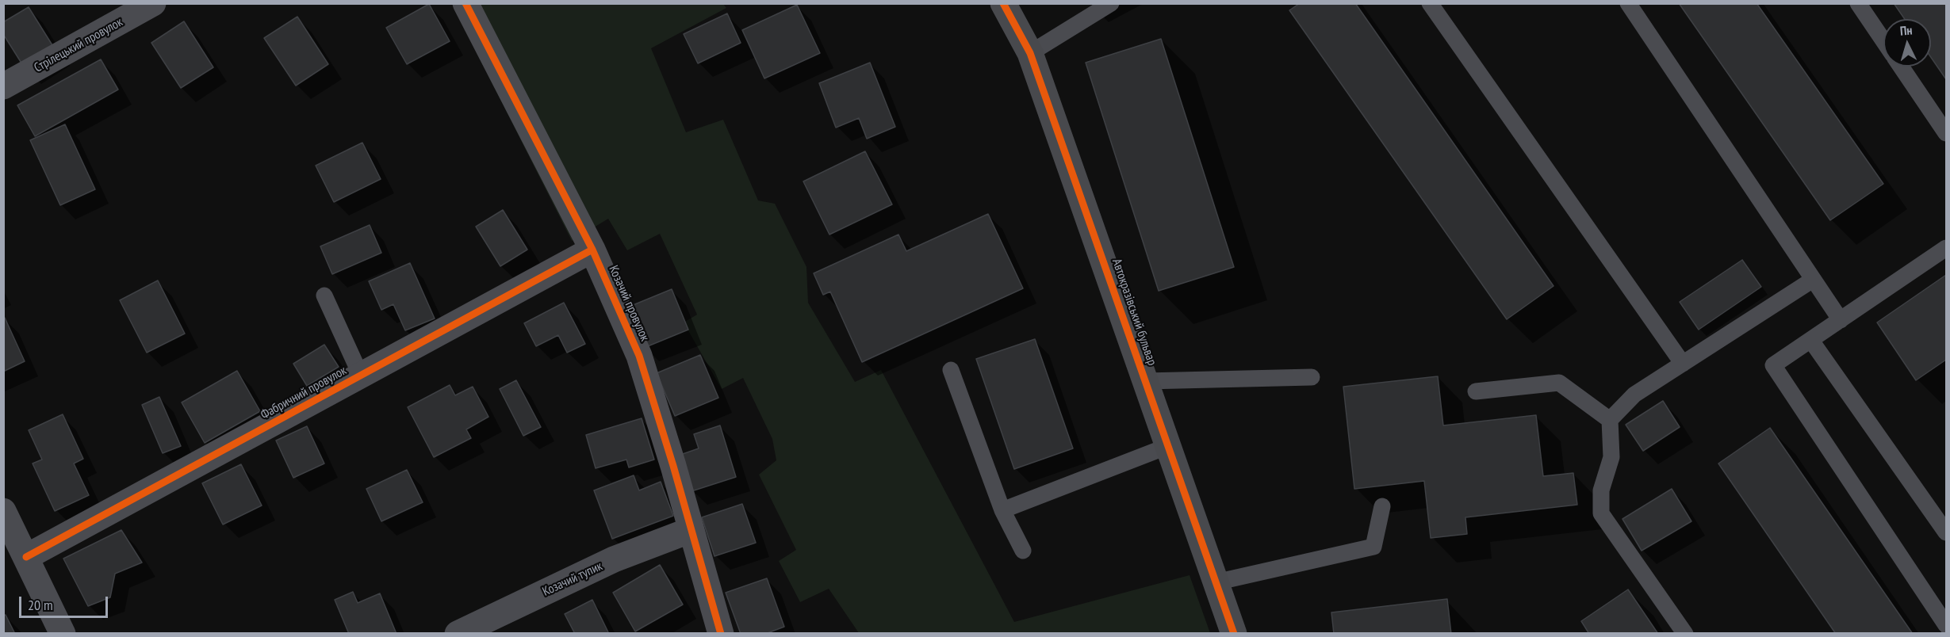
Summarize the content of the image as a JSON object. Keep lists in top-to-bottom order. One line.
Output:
{"streets":{"street":["Стрілецький провулок","Козачий провулок","Автокразівський бульвар","Фабричний провулок","Козачий тупик"]},"crossings":[["Козачий провулок","Фабричний провулок"],["Козачий провулок","Козачий тупик"]],"scale_bar":"20 m","north":"top"}
